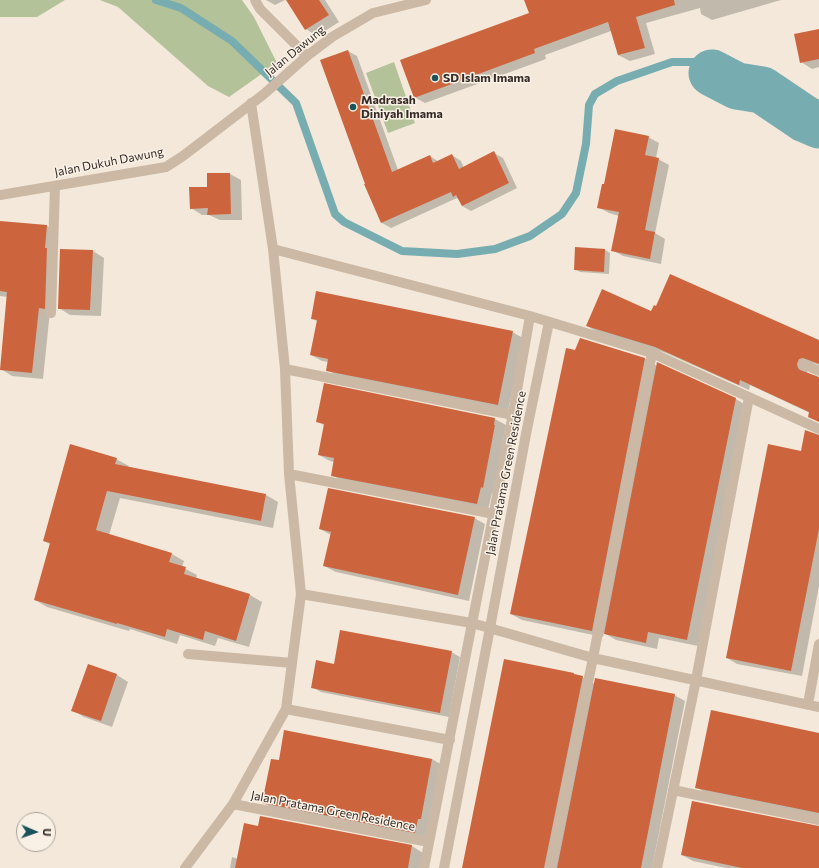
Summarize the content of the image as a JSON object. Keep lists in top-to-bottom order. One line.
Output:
{"streets":{"street":["Jalan Dawung","Jalan Dukuh Dawung","Jalan Pratama Green Residence"]},"crossings":[["Jalan Dawung","Jalan Dukuh Dawung"],["Jalan Dawung","Jalan Pratama Green Residence"],["Jalan Dukuh Dawung","Jalan Pratama Green Residence"]],"places":["SD Islam Imama","Madrasah Diniyah Imama"],"north":"right"}
